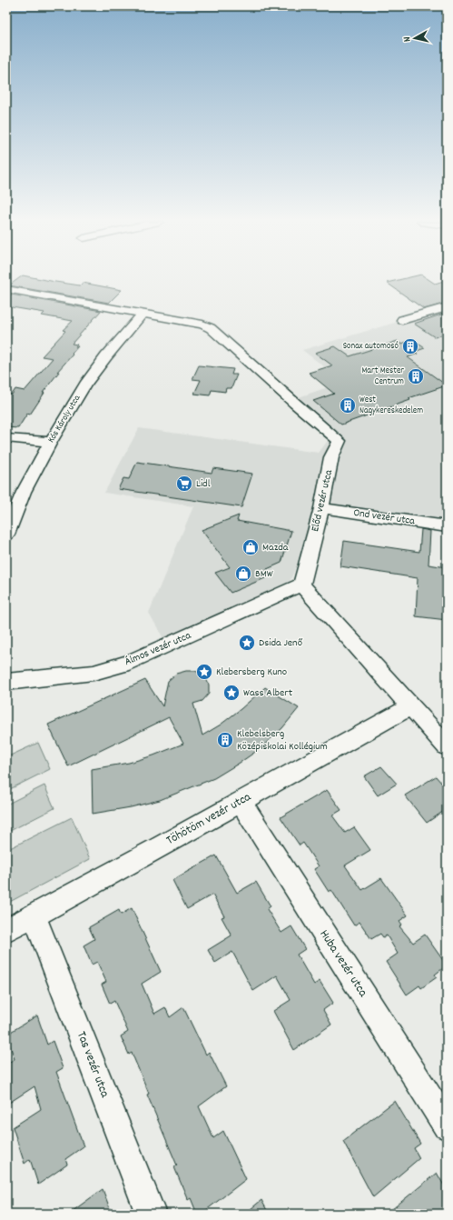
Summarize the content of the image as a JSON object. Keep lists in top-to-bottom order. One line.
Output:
{"streets":{"street":["Kós Károly utca","Előd vezér utca","Ond vezér utca","Álmos vezér utca","Töhötöm vezér utca","Huba vezér utca","Tas vezér utca"]},"crossings":[["Kós Károly utca","Előd vezér utca"],["Előd vezér utca","Ond vezér utca"],["Előd vezér utca","Álmos vezér utca"],["Töhötöm vezér utca","Huba vezér utca"],["Töhötöm vezér utca","Tas vezér utca"]],"places":{"building":["Sonax automosó","Mart Mester Centrum","West Nagykereskedelem","Klebelsberg Középiskolai Kollégium"],"supermarket":["Lidl"],"shop":["Mazda","BMW"],"place":["Dsida Jenő","Klebersberg Kuno","Wass Albert"]},"north":"left"}
